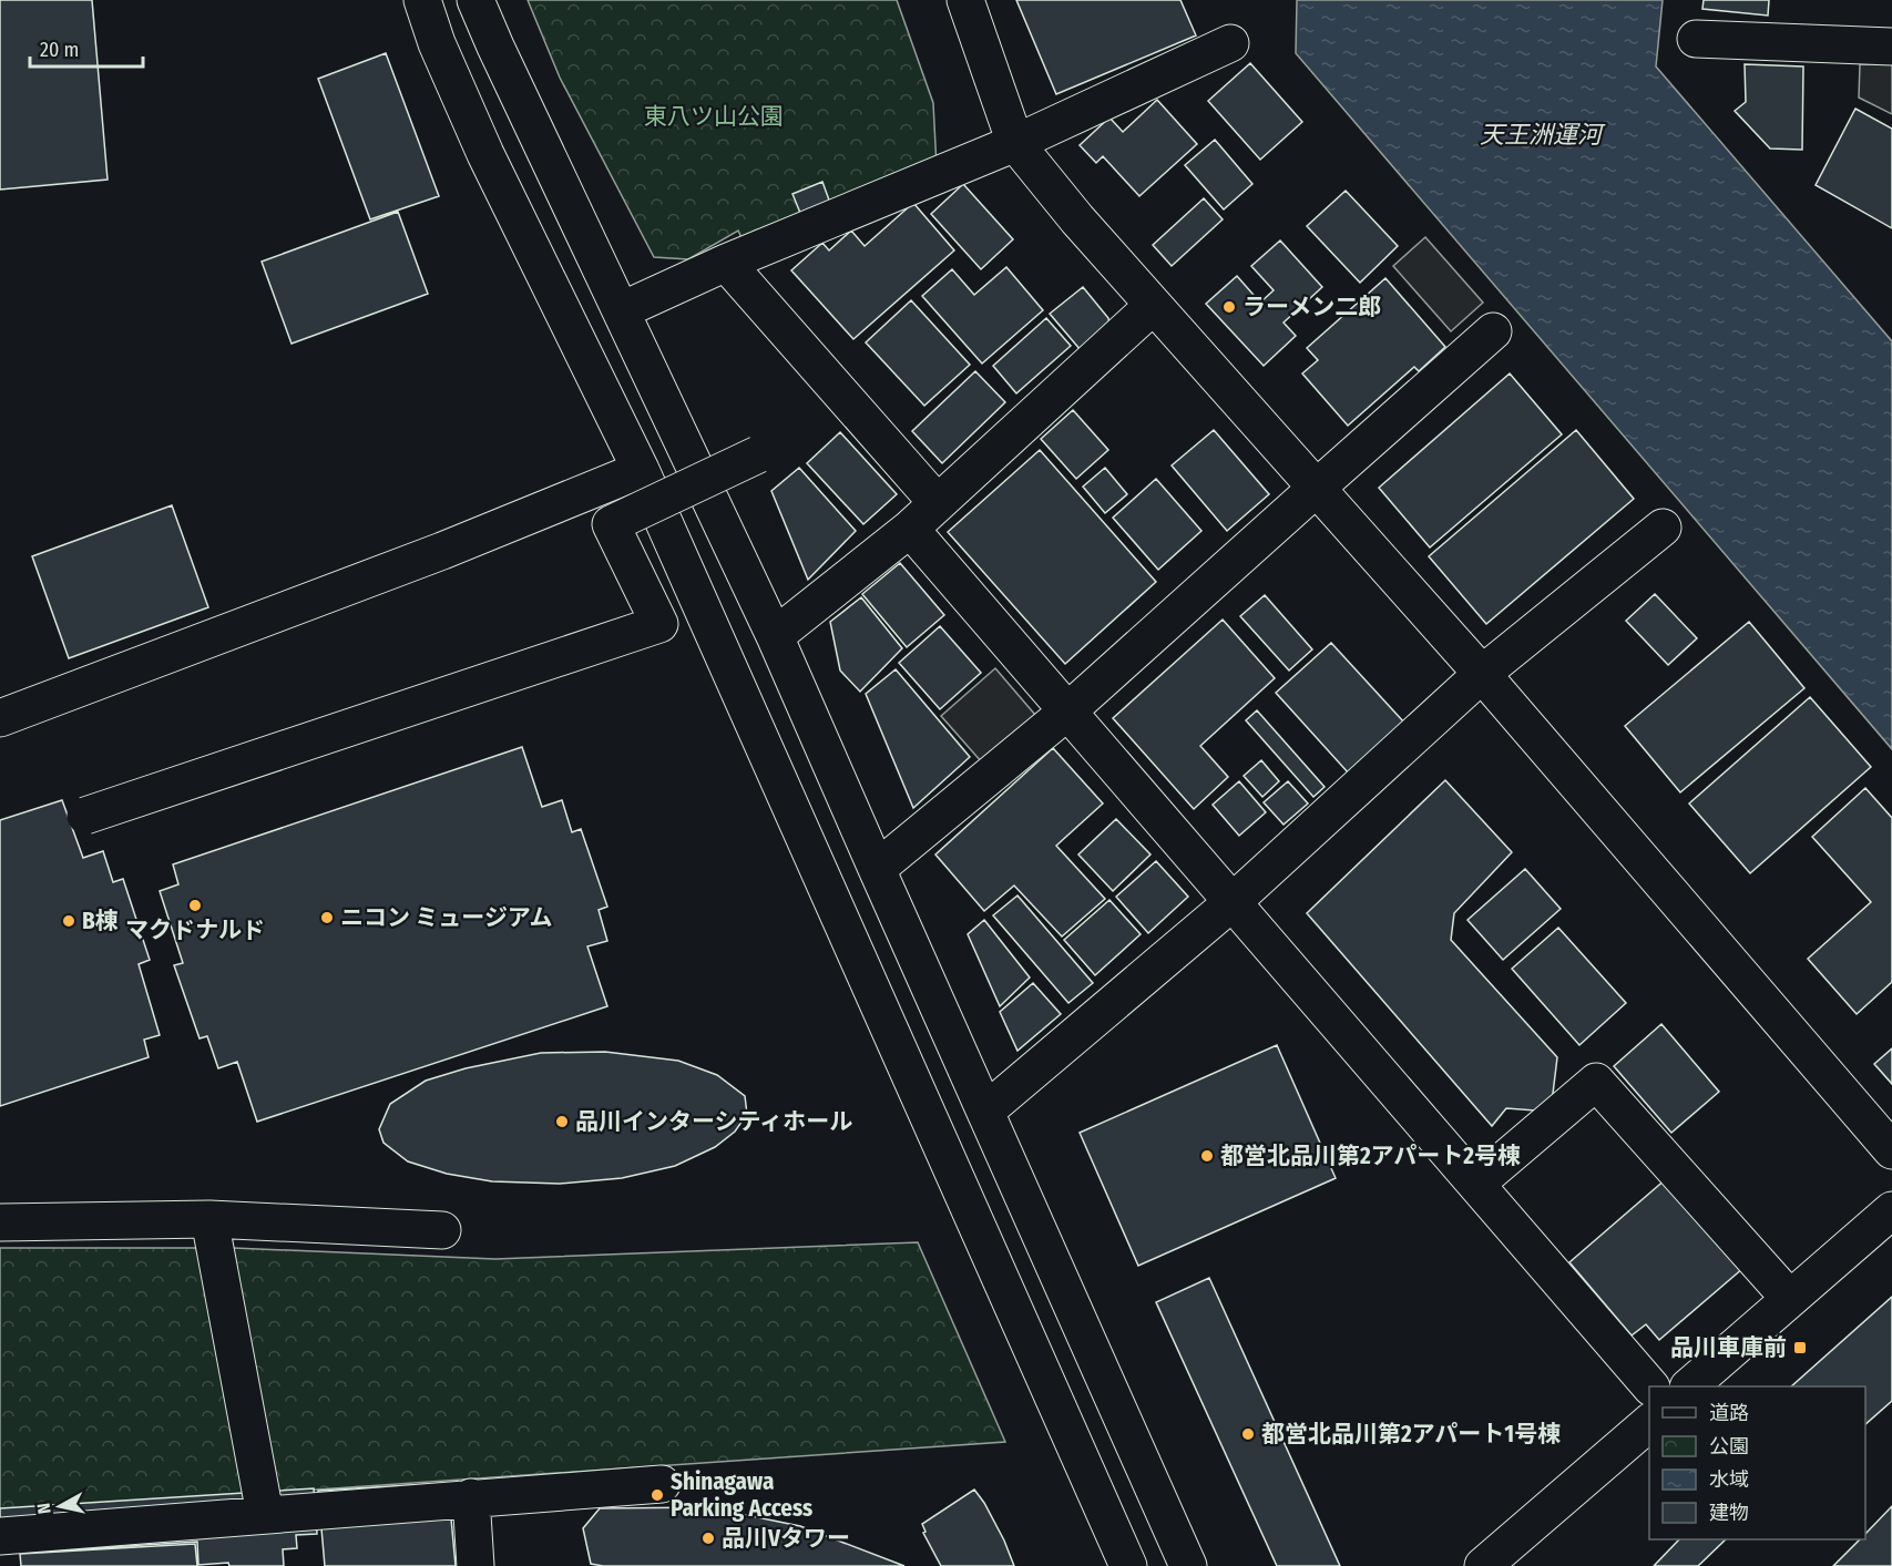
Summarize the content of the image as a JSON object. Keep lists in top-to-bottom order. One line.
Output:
{"water":["天王洲運河"],"parks":["東八ツ山公園"],"places":{"other":["ラーメン二郎","マクドナルド","ニコン ミュージアム","B棟","品川インターシティホール","都営北品川第2アパート2号棟","都営北品川第2アパート1号棟","Shinagawa Parking Access","品川Vタワー"],"transit":["品川車庫前"]},"legend":["道路","公園","水域","建物"],"scale_bar":"20 m","north":"left"}
